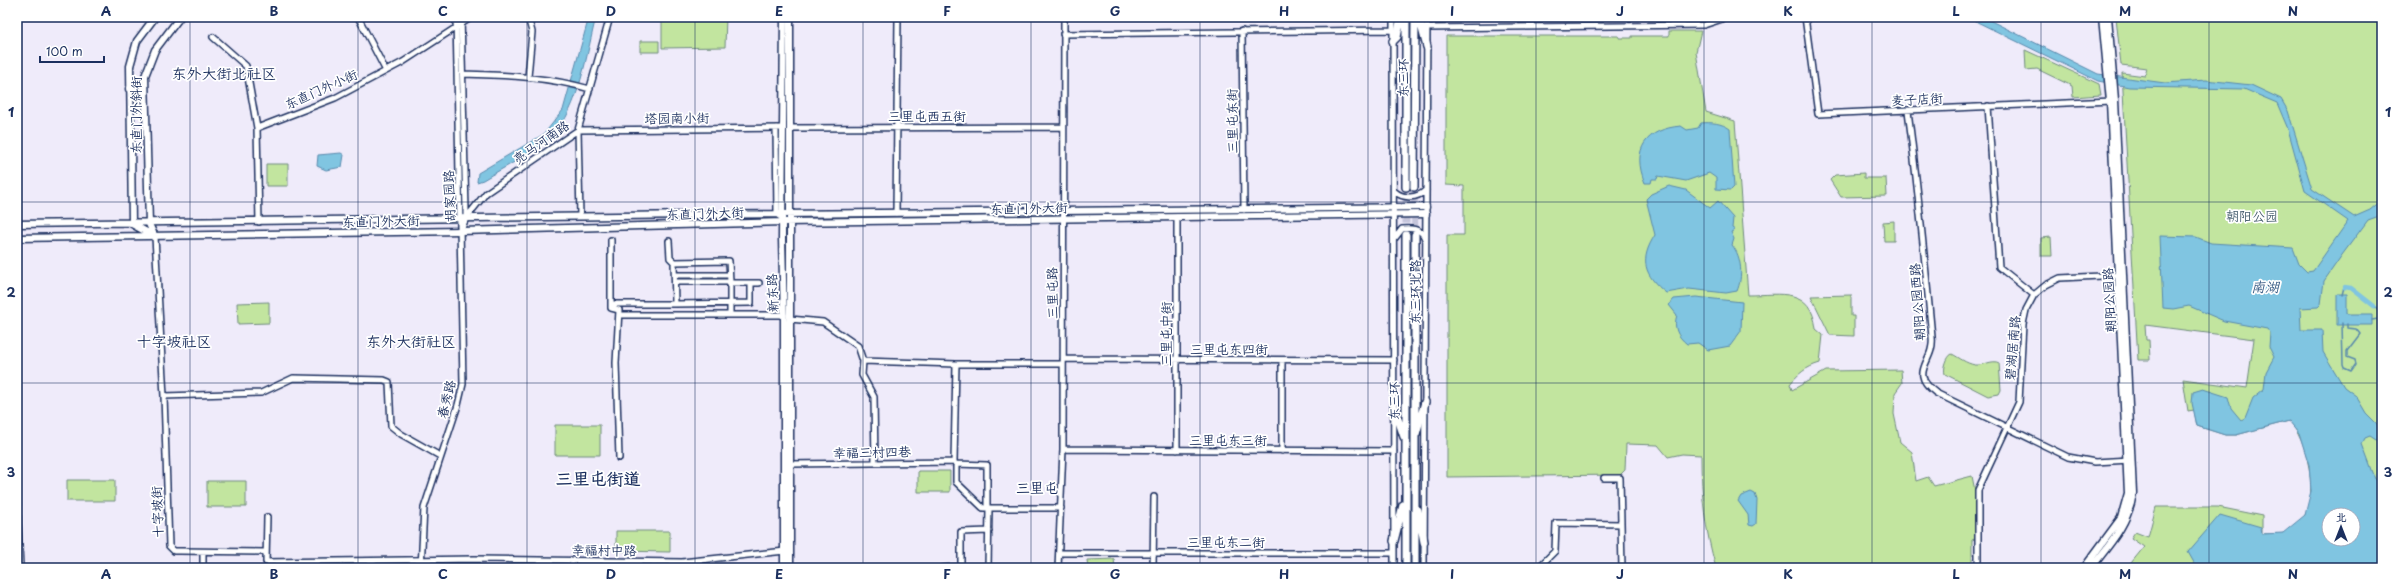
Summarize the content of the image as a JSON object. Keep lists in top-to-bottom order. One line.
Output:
{"streets":{"highway":["东三环"],"main road":["东直门外斜街","东直门外大街","新东路","朝阳公园路"],"street":["东直门外小街","麦子店街","三里屯西五街","塔园南小街","三里屯东街","亮马河南路","胡家园路","东三环北路","三里屯路","朝阳公园西路","三里屯中街","碧湖居南路","三里屯东四街","春秀路","三里屯东三街","幸福三村四巷","十字坡街","三里屯东二街","幸福村中路"]},"crossings":[["东直门外小街","胡家园路"],["麦子店街","朝阳公园路"],["麦子店街","朝阳公园西路"],["东直门外斜街","东直门外大街"],["三里屯西五街","新东路"],["三里屯西五街","三里屯路"],["塔园南小街","亮马河南路"],["塔园南小街","新东路"],["三里屯东街","东直门外大街"],["亮马河南路","胡家园路"],["亮马河南路","东直门外大街"],["胡家园路","东直门外大街"],["胡家园路","春秀路"],["东直门外大街","东三环北路"],["东直门外大街","新东路"],["东直门外大街","三里屯路"],["东直门外大街","三里屯中街"],["东直门外大街","春秀路"],["东直门外大街","十字坡街"],["东三环北路","三里屯东四街"],["东三环北路","三里屯东三街"],["东三环北路","三里屯东二街"],["新东路","幸福三村四巷"],["新东路","幸福村中路"],["三里屯路","三里屯东四街"],["三里屯路","三里屯东三街"],["三里屯路","三里屯东二街"],["朝阳公园路","朝阳公园西路"],["朝阳公园路","碧湖居南路"],["朝阳公园西路","碧湖居南路"],["三里屯中街","三里屯东四街"],["三里屯中街","三里屯东三街"],["春秀路","幸福村中路"]],"districts":["东外大街北社区","十字坡社区","东外大街社区","三里屯街道","三里屯"],"water":["南湖"],"parks":["朝阳公园"],"scale_bar":"100 m","north":"top","grid":{"columns":["A","B","C","D","E","F","G","H","I","J","K","L","M","N"],"rows":["1","2","3"]}}
